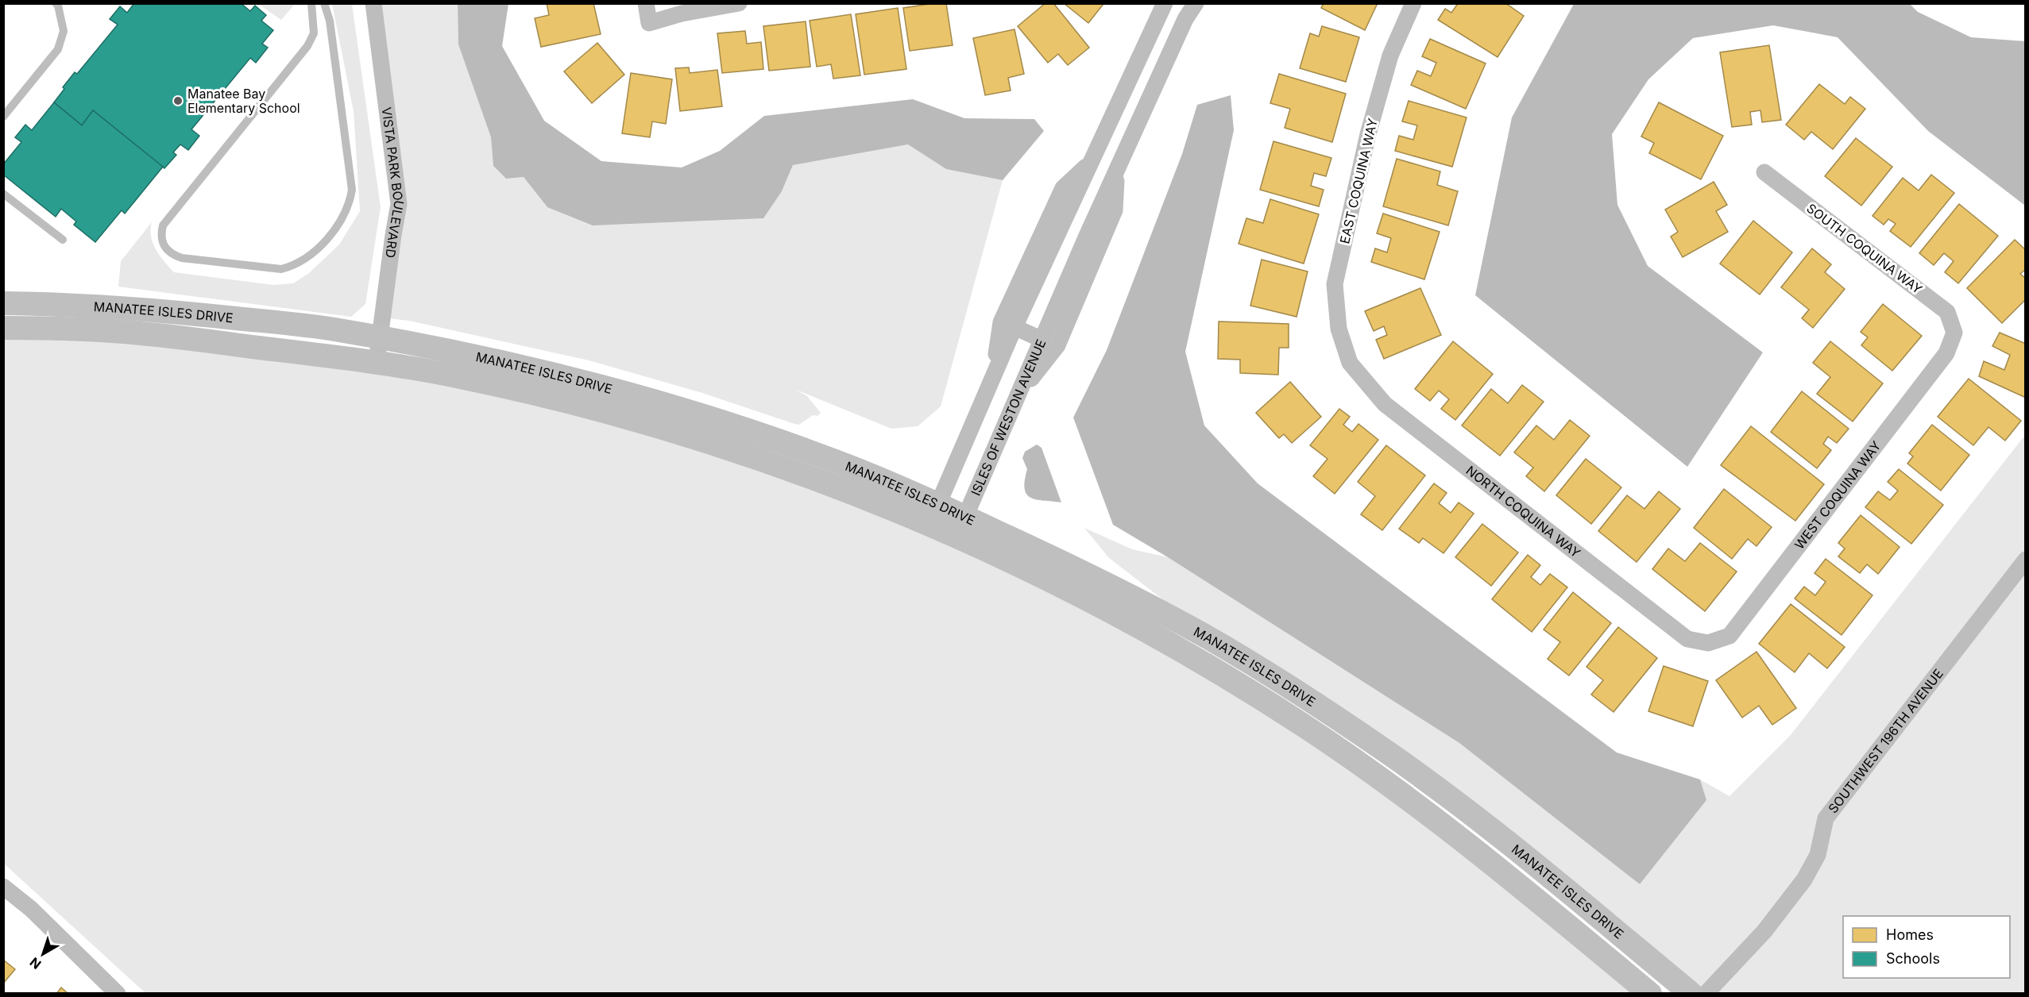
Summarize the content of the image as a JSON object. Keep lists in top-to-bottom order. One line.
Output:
{"streets":{"street":["EAST COQUINA WAY","VISTA PARK BOULEVARD","SOUTH COQUINA WAY","MANATEE ISLES DRIVE","ISLES OF WESTON AVENUE","WEST COQUINA WAY","NORTH COQUINA WAY","SOUTHWEST 196TH AVENUE"]},"crossings":[["EAST COQUINA WAY","NORTH COQUINA WAY"],["VISTA PARK BOULEVARD","MANATEE ISLES DRIVE"],["SOUTH COQUINA WAY","WEST COQUINA WAY"],["MANATEE ISLES DRIVE","ISLES OF WESTON AVENUE"],["WEST COQUINA WAY","NORTH COQUINA WAY"]],"places":["Manatee Bay Elementary School"],"legend":["Homes","Schools"],"north":"bottom left"}
